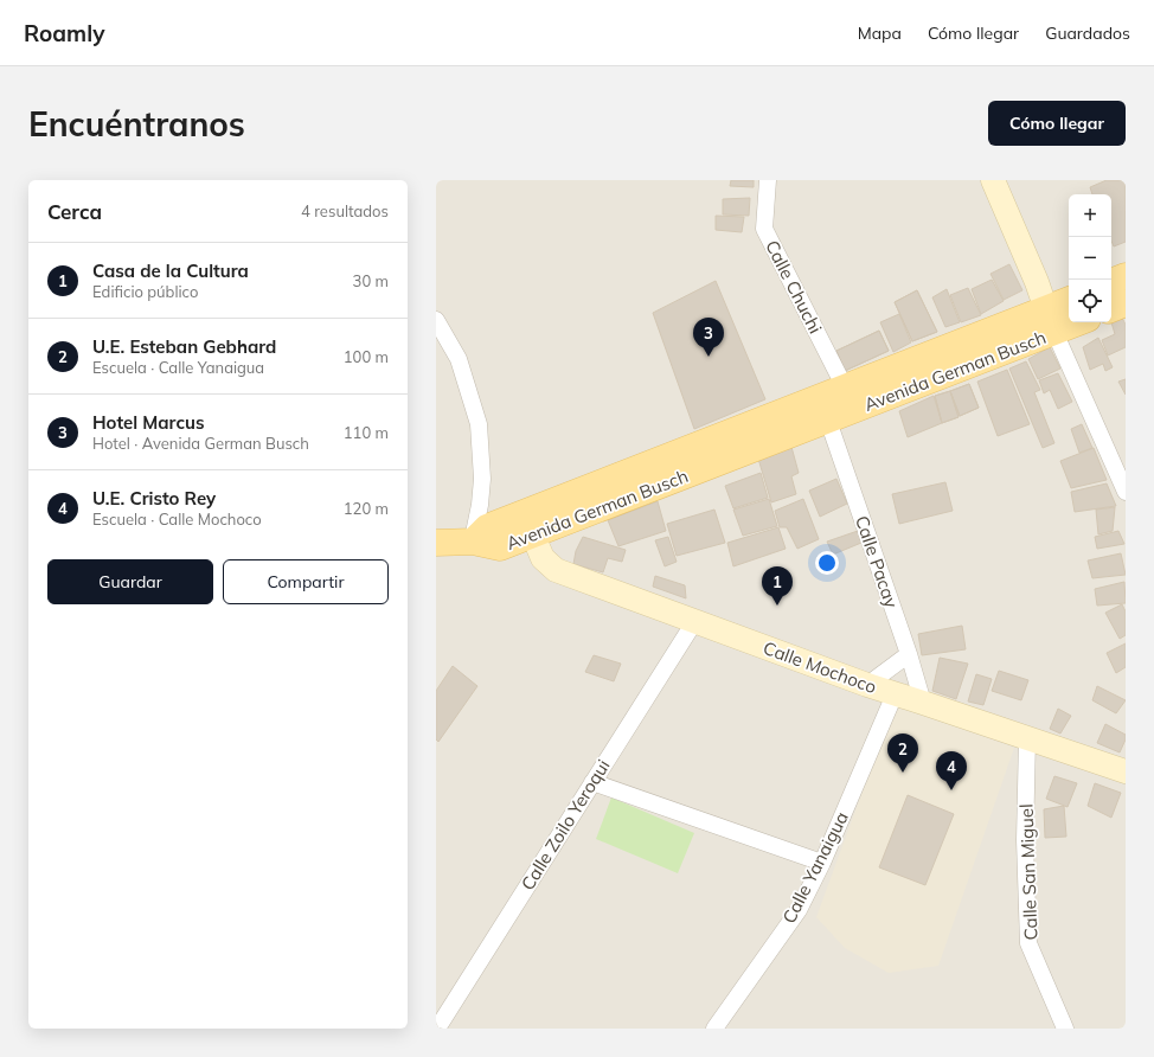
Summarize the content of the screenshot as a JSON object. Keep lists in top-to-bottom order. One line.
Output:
{"streets":{"main road":["Avenida German Busch"],"street":["Calle Chuchi","Calle Pacay","Calle Mochoco","Calle Zoilo Yeroqui","Calle Yanaigua","Calle San Miguel"]},"crossings":[["Calle Chuchi","Avenida German Busch"],["Avenida German Busch","Calle Pacay"],["Avenida German Busch","Calle Mochoco"],["Calle Pacay","Calle Mochoco"],["Calle Mochoco","Calle Zoilo Yeroqui"],["Calle Mochoco","Calle Yanaigua"],["Calle Mochoco","Calle San Miguel"]],"page":{"header":"Roamly","nav":["Mapa","Cómo llegar","Guardados"],"buttons":["Cómo llegar",["Guardar","Compartir"]],"title":"Encuéntranos","heading":["Cerca","4 resultados"],"map_buttons":["+","−"],"list":[{"mark":"1","name":"Casa de la Cultura","note":"Edificio público","value":"30 m"},{"mark":"2","name":"U.E. Esteban Gebhard","note":"Escuela · Calle Yanaigua","value":"100 m"},{"mark":"3","name":"Hotel Marcus","note":"Hotel · Avenida German Busch","value":"110 m"},{"mark":"4","name":"U.E. Cristo Rey","note":"Escuela · Calle Mochoco","value":"120 m"}],"pins":["3","1","2","4"]}}
